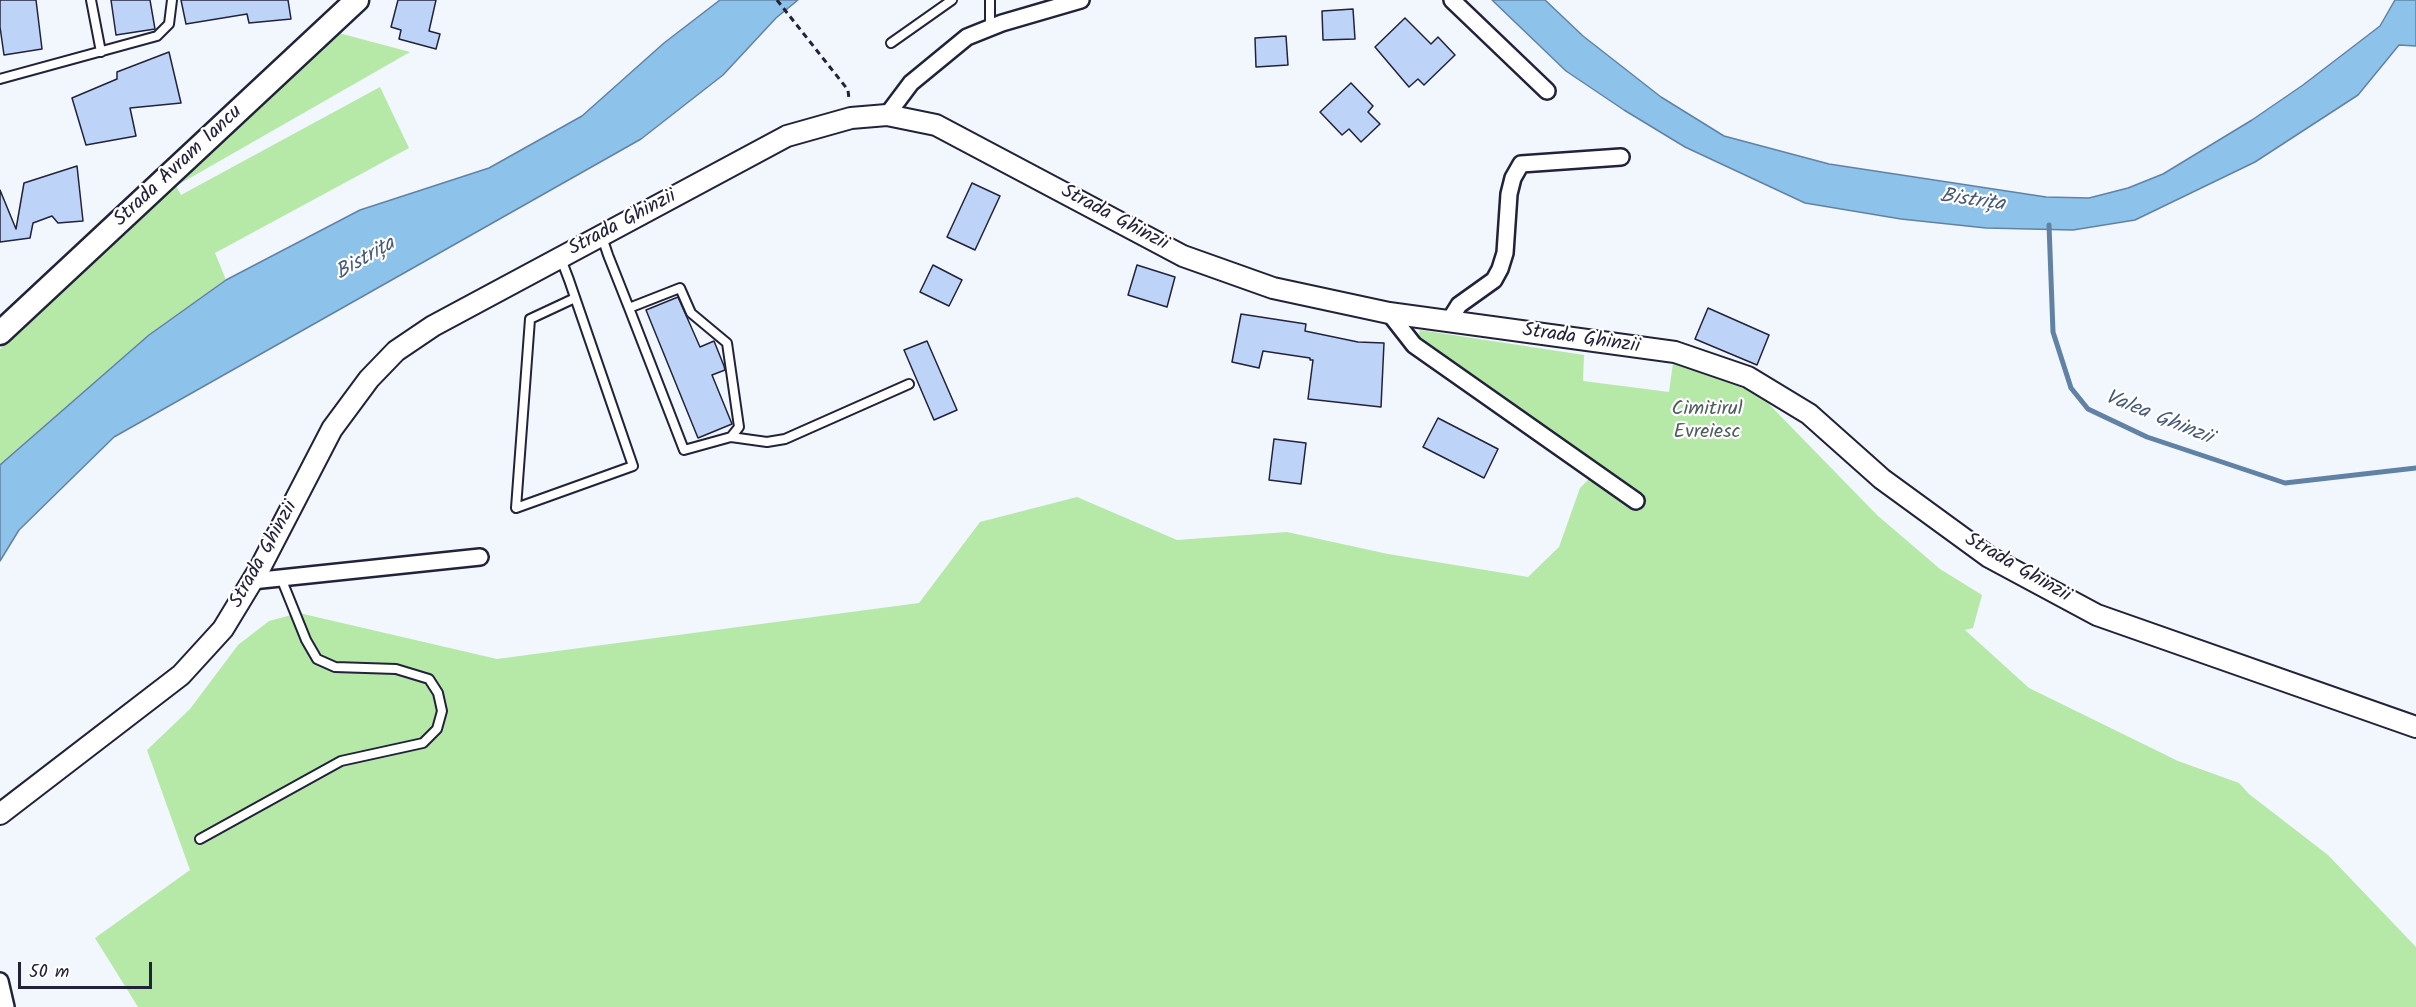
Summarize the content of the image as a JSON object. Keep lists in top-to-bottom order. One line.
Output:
{"streets":{"main road":["Strada Avram Iancu"],"street":["Strada Ghinzii"]},"water":["Bistrița","Valea Ghinzii"],"parks":["Cimitirul Evreiesc"],"scale_bar":"50 m"}
